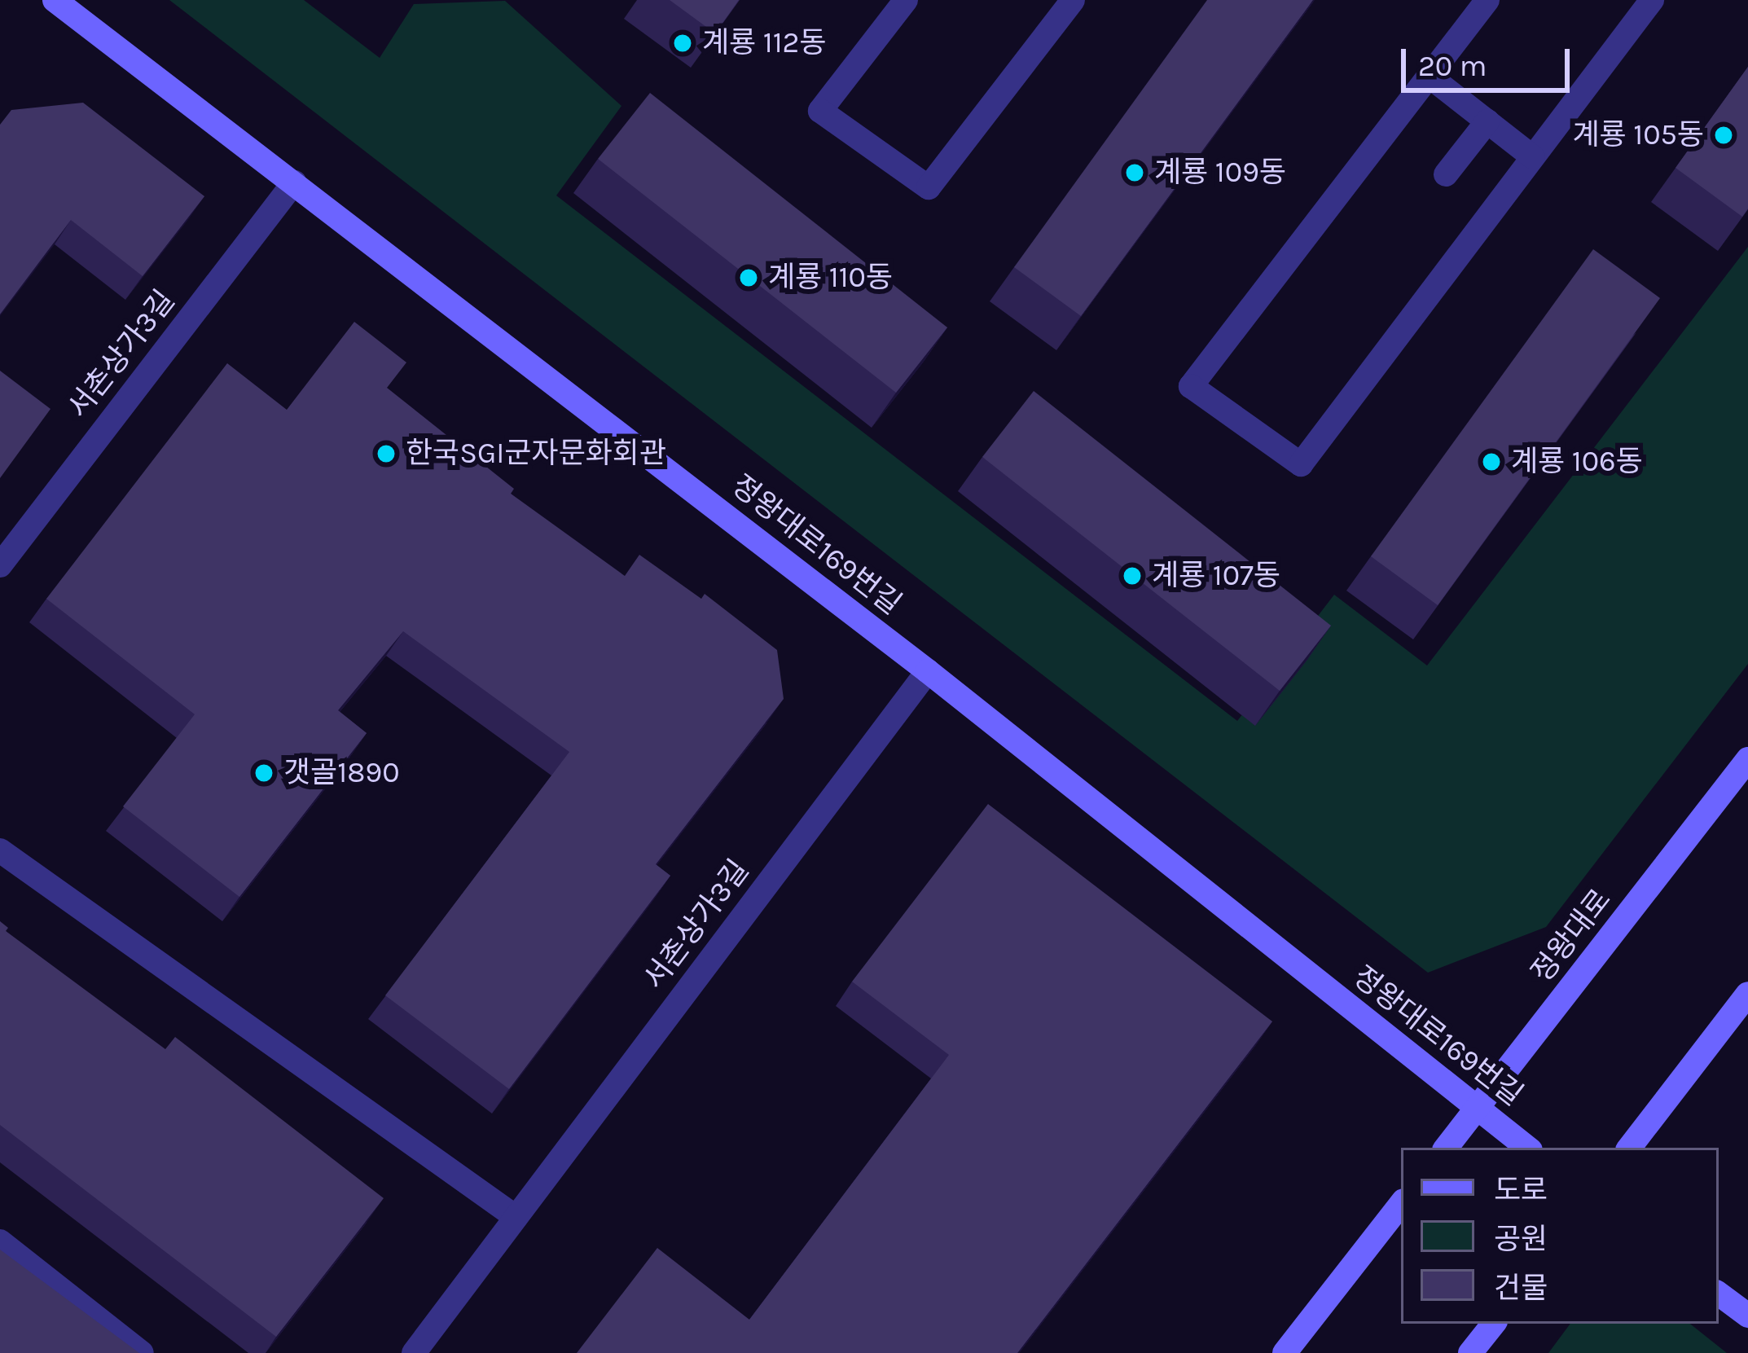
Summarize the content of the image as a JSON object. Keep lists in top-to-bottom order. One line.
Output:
{"streets":{"street":["서촌상가3길","정왕대로169번길","정왕대로"]},"crossings":[["서촌상가3길","정왕대로169번길"],["정왕대로169번길","정왕대로"]],"places":["계룡 112동","계룡 105동","계룡 109동","계룡 110동","한국SGI군자문화회관","계룡 106동","계룡 107동","갯골1890"],"legend":["도로","공원","건물"],"scale_bar":"20 m"}
